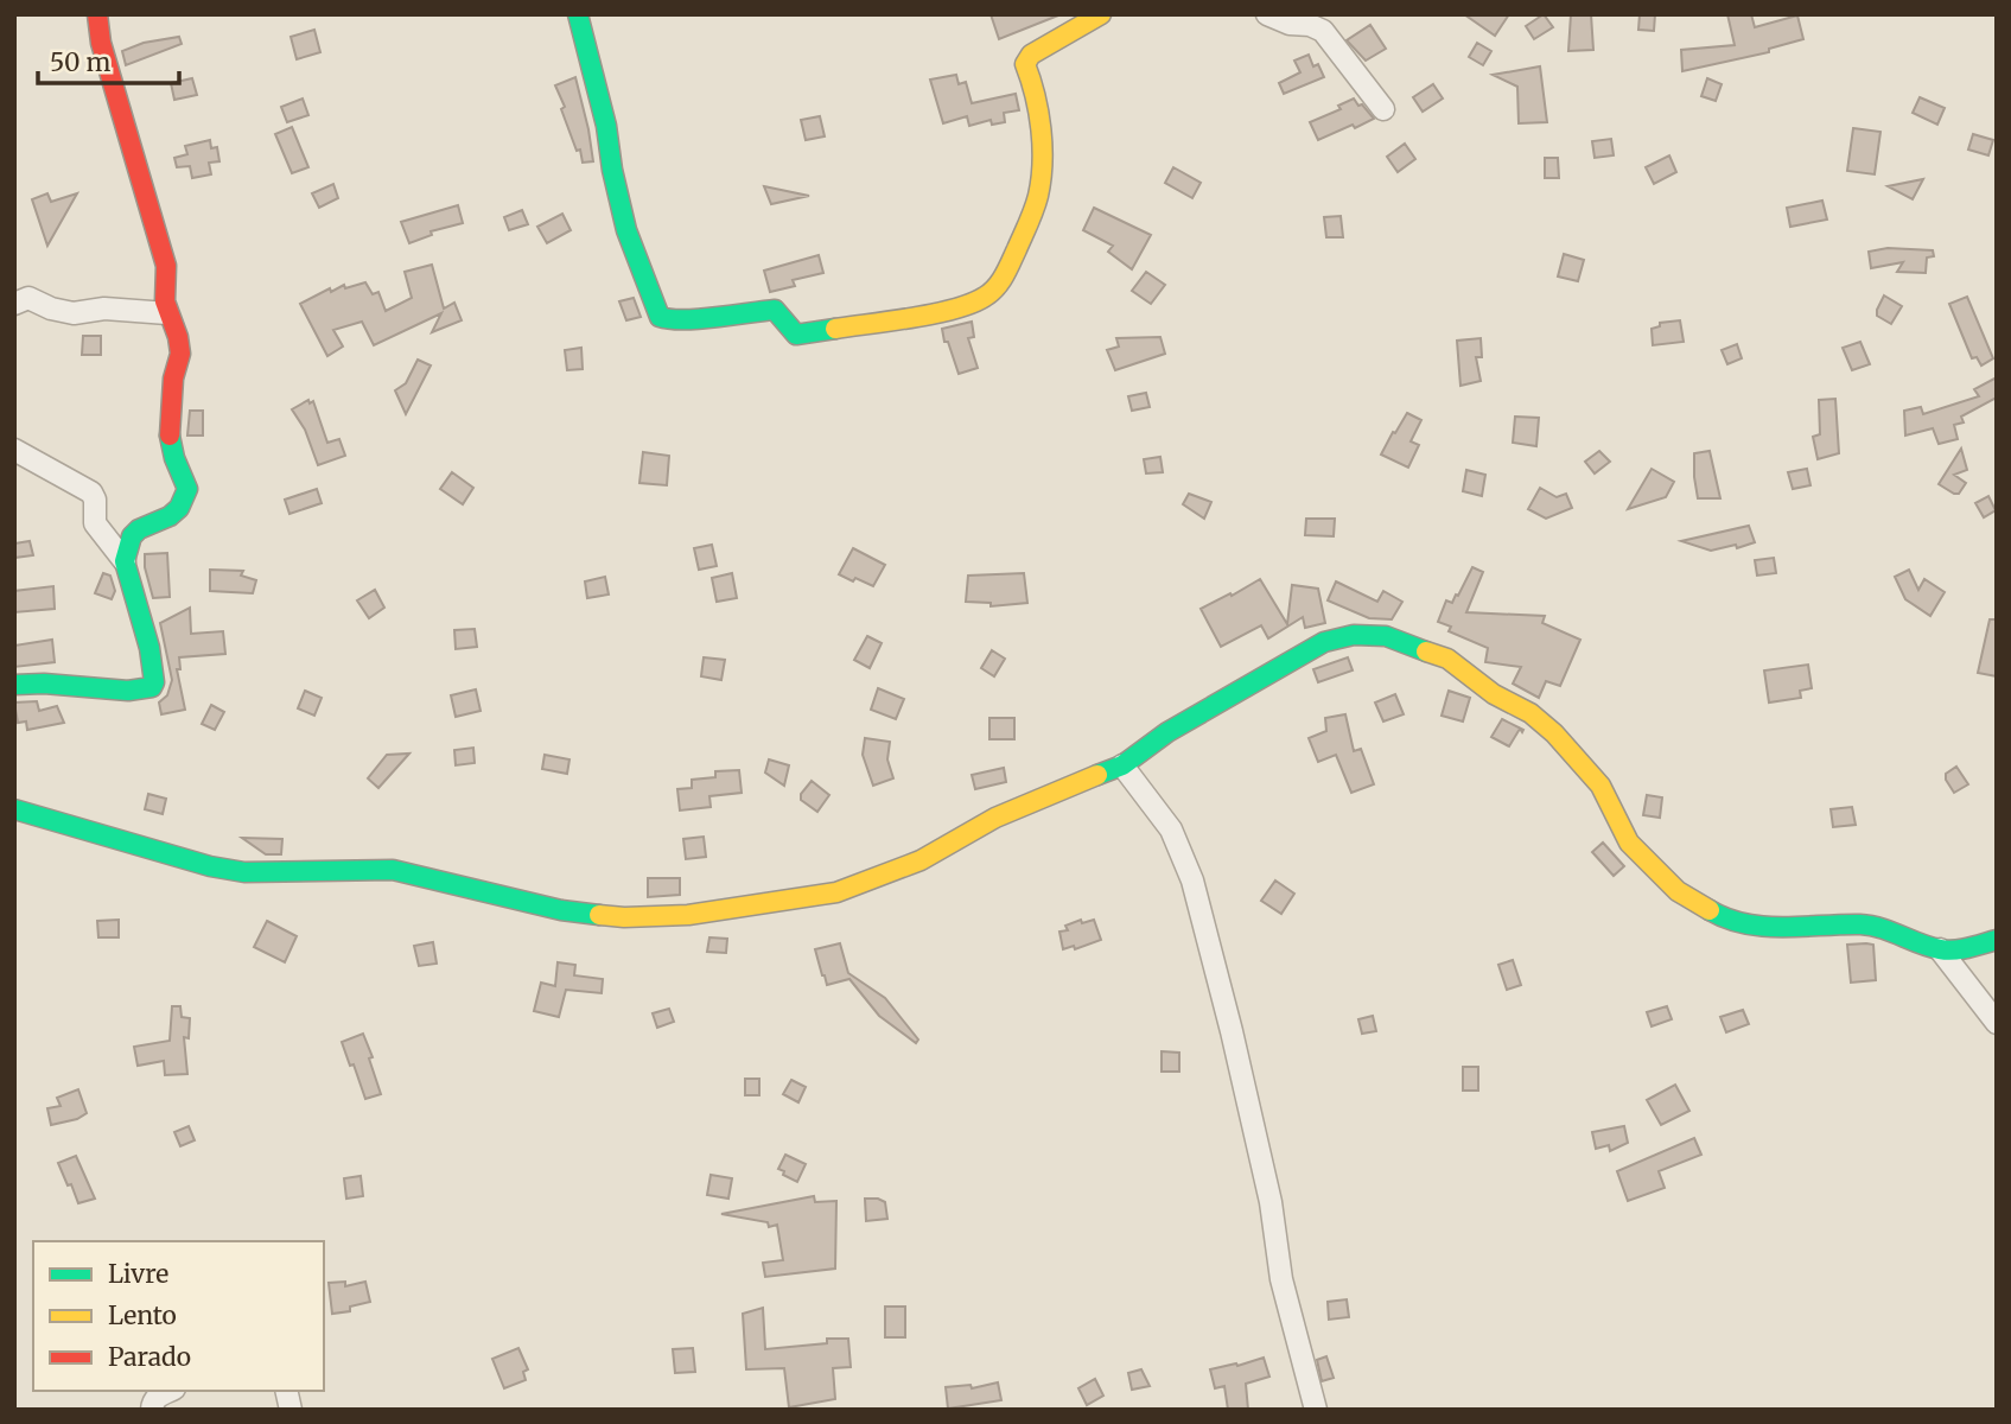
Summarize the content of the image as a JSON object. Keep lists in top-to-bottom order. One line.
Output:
{"legend":["Livre","Lento","Parado"],"scale_bar":"50 m"}
